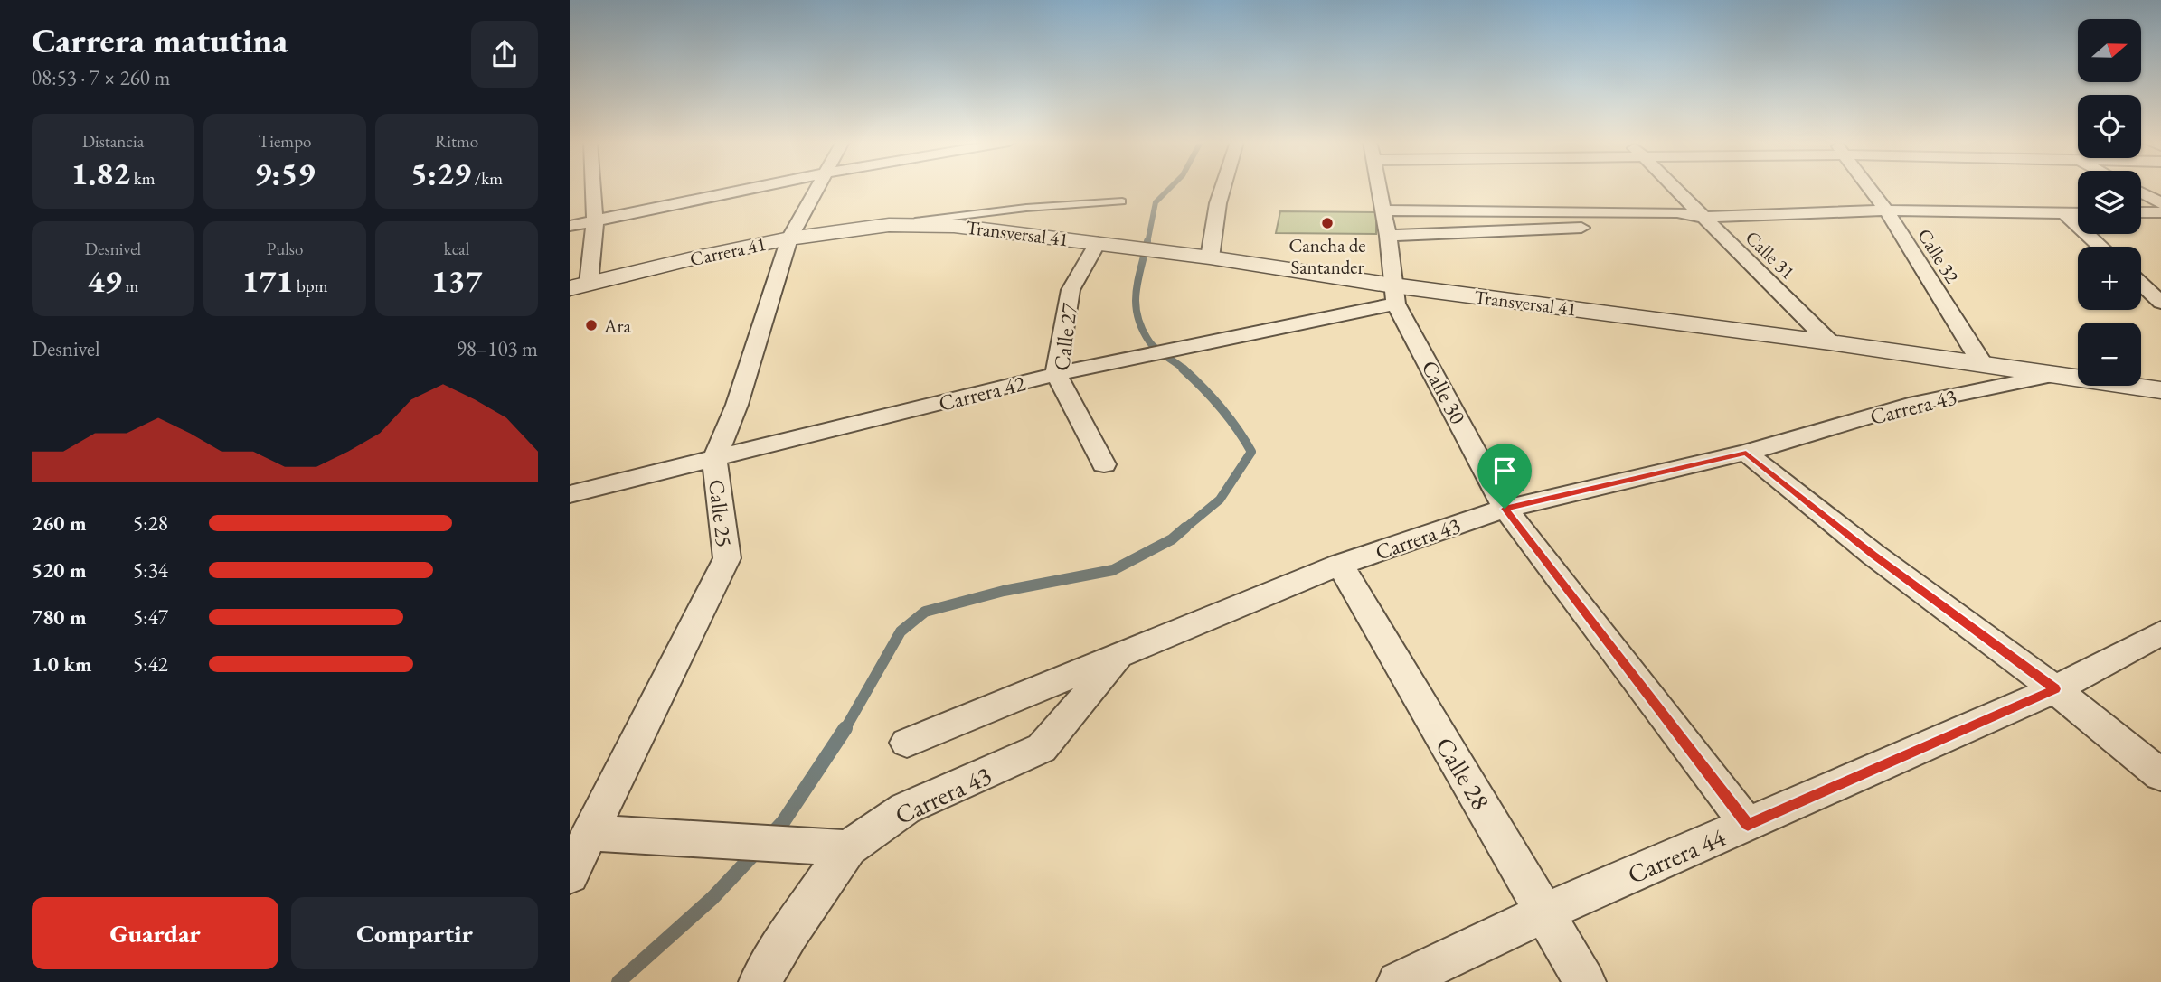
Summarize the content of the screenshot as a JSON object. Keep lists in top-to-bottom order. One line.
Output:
{"streets":{"street":["Transversal 41","Carrera 41","Calle 31","Calle 32","Calle 27","Calle 30","Carrera 42","Carrera 43","Calle 25","Calle 28","Carrera 44"]},"crossings":[["Transversal 41","Carrera 41"],["Transversal 41","Calle 31"],["Transversal 41","Calle 32"],["Transversal 41","Calle 27"],["Transversal 41","Calle 30"],["Transversal 41","Carrera 42"],["Transversal 41","Carrera 43"],["Carrera 41","Calle 25"],["Calle 27","Carrera 42"],["Calle 30","Carrera 42"],["Calle 30","Carrera 43"],["Calle 30","Carrera 44"],["Carrera 42","Calle 25"],["Carrera 43","Calle 28"],["Calle 28","Carrera 44"]],"places":["Cancha de Santander","Ara"],"north":"right","page":{"heading":["Carrera matutina","08:53 · 7 × 260 m"],"map_buttons":["+","−"],"stats":[["Distancia","1.82 km"],["Tiempo","9:59"],["Ritmo","5:29 /km"],["Desnivel","49 m"],["Pulso","171 bpm"],["kcal","137"]],"chart":["Desnivel","98–103 m"],"list":[{"name":"260 m","note":"5:28"},{"name":"520 m","note":"5:34"},{"name":"780 m","note":"5:47"},{"name":"1.0 km","note":"5:42"}],"buttons":["Guardar","Compartir"]}}
